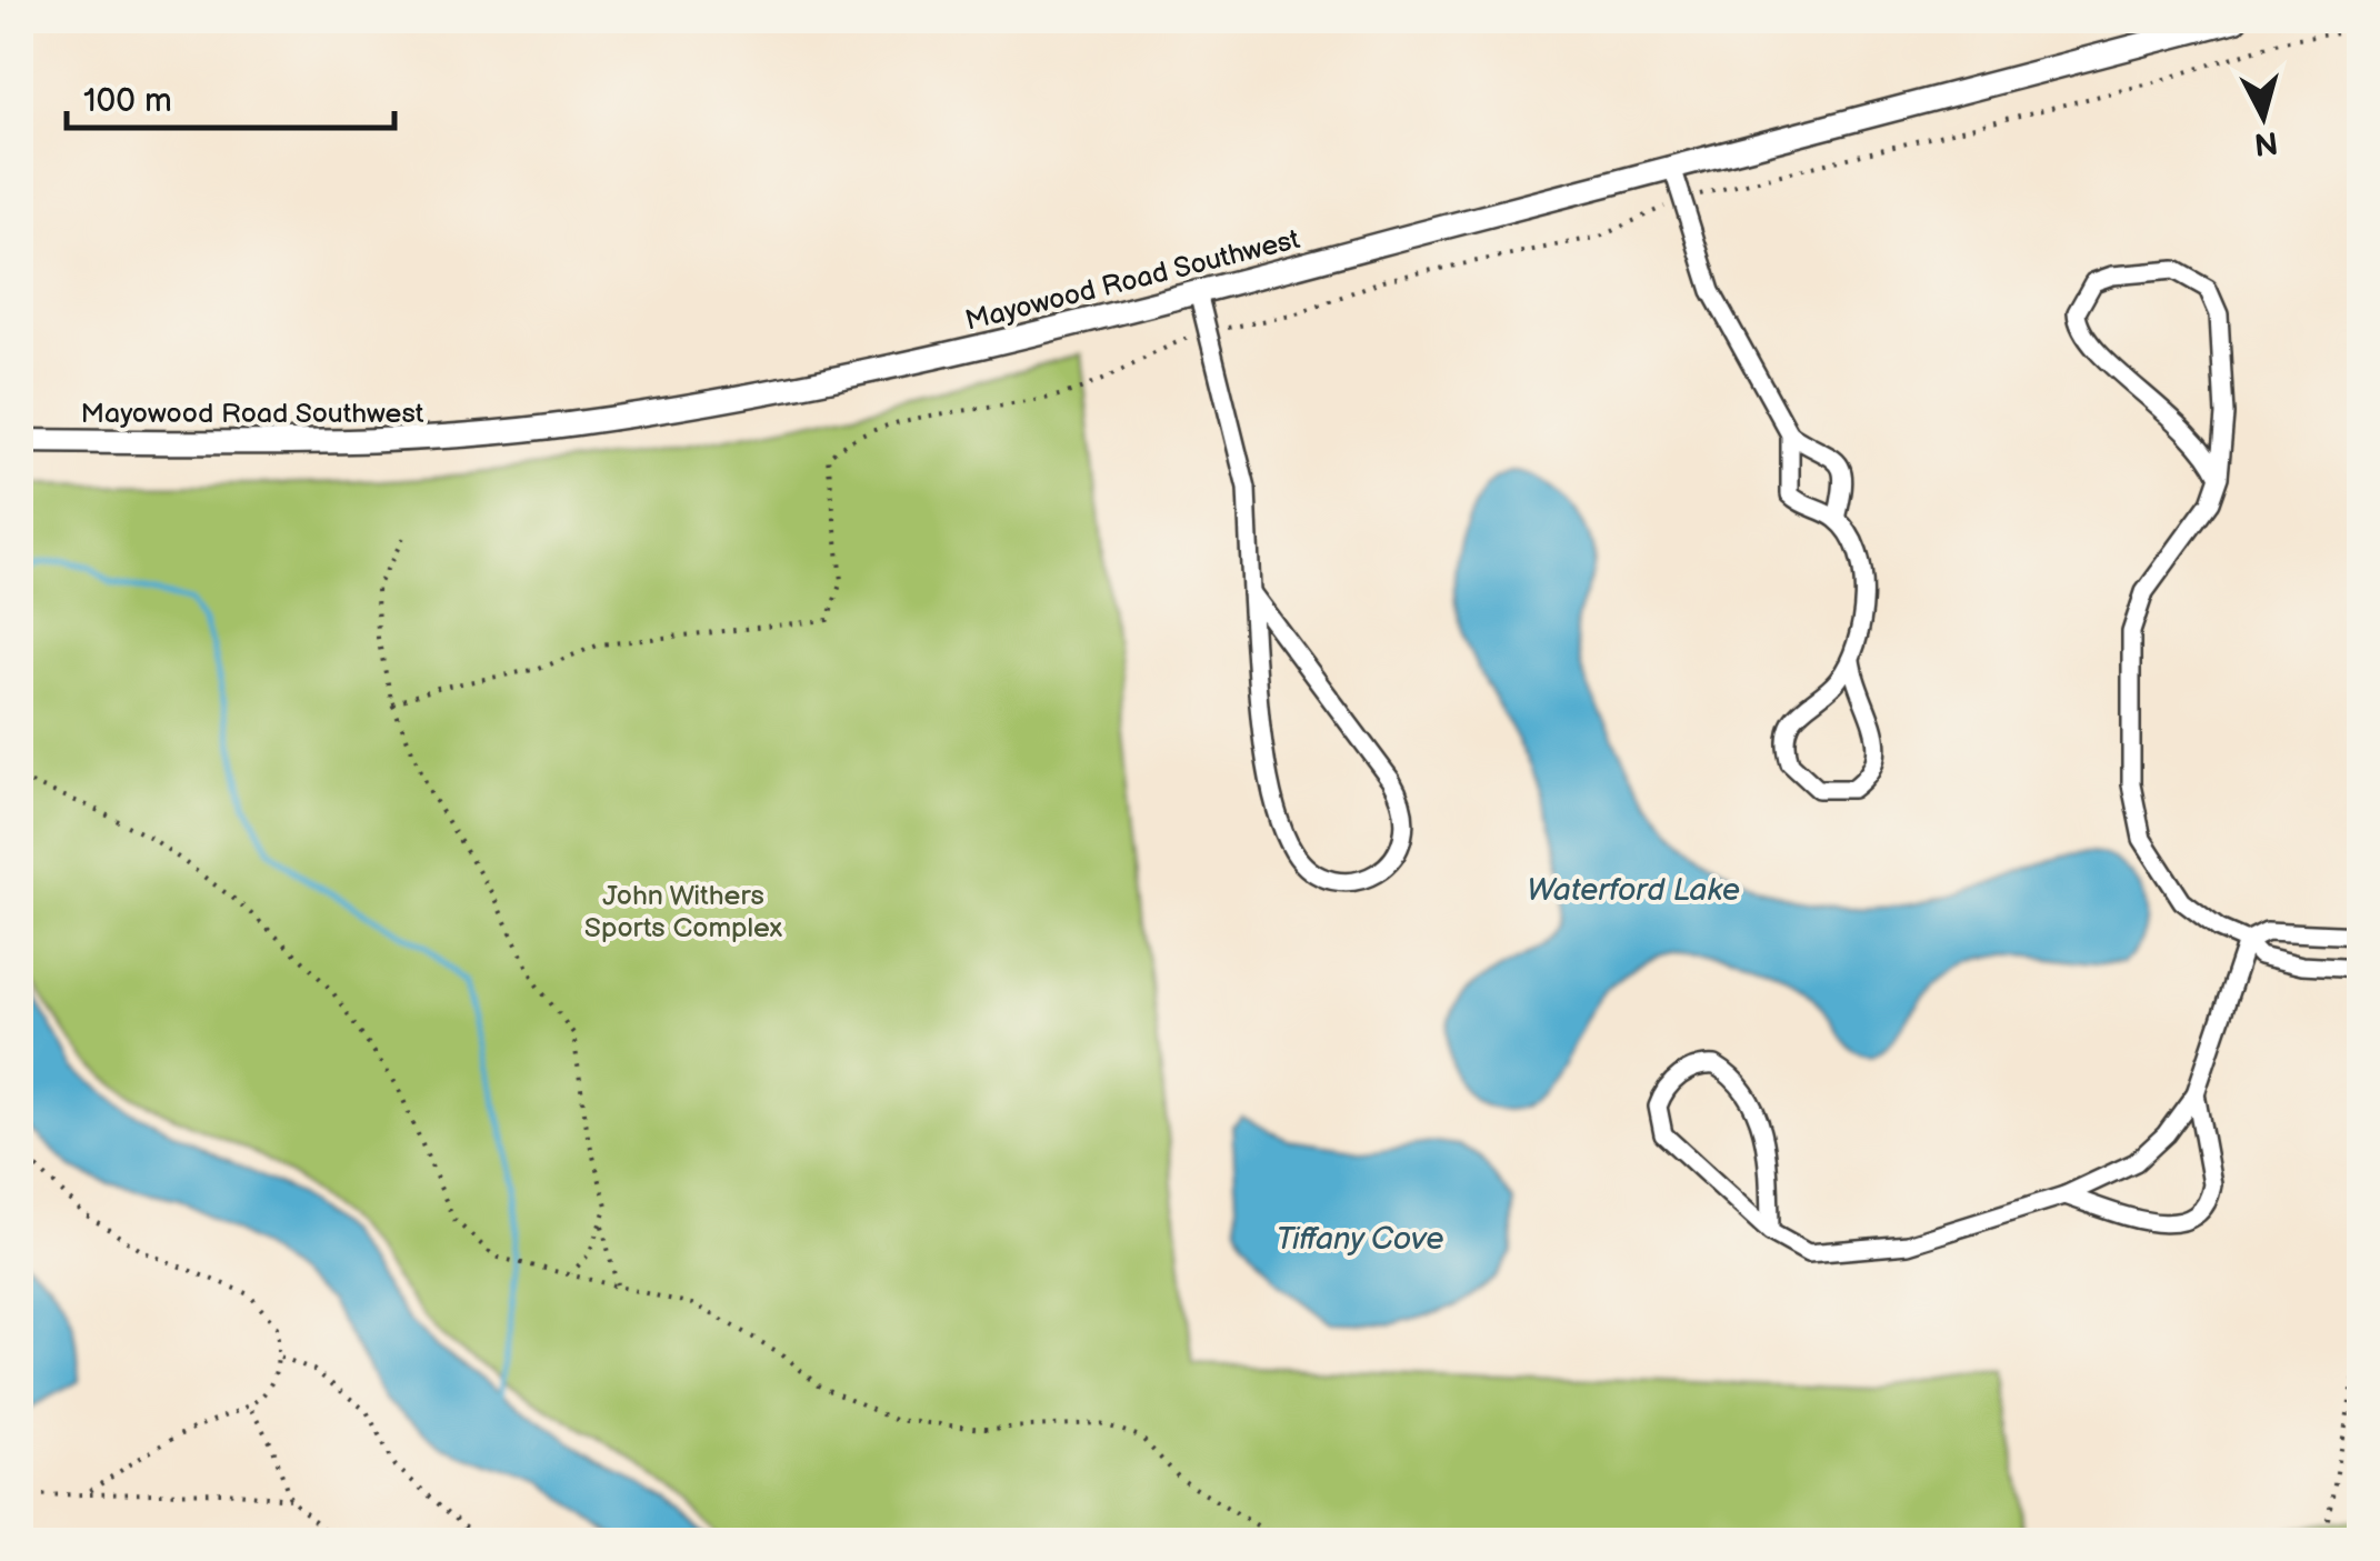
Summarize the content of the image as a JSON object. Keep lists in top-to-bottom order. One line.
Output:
{"streets":{"street":["Mayowood Road Southwest"]},"water":["Waterford Lake","Tiffany Cove"],"parks":["John Withers Sports Complex"],"scale_bar":"100 m","north":"bottom"}
